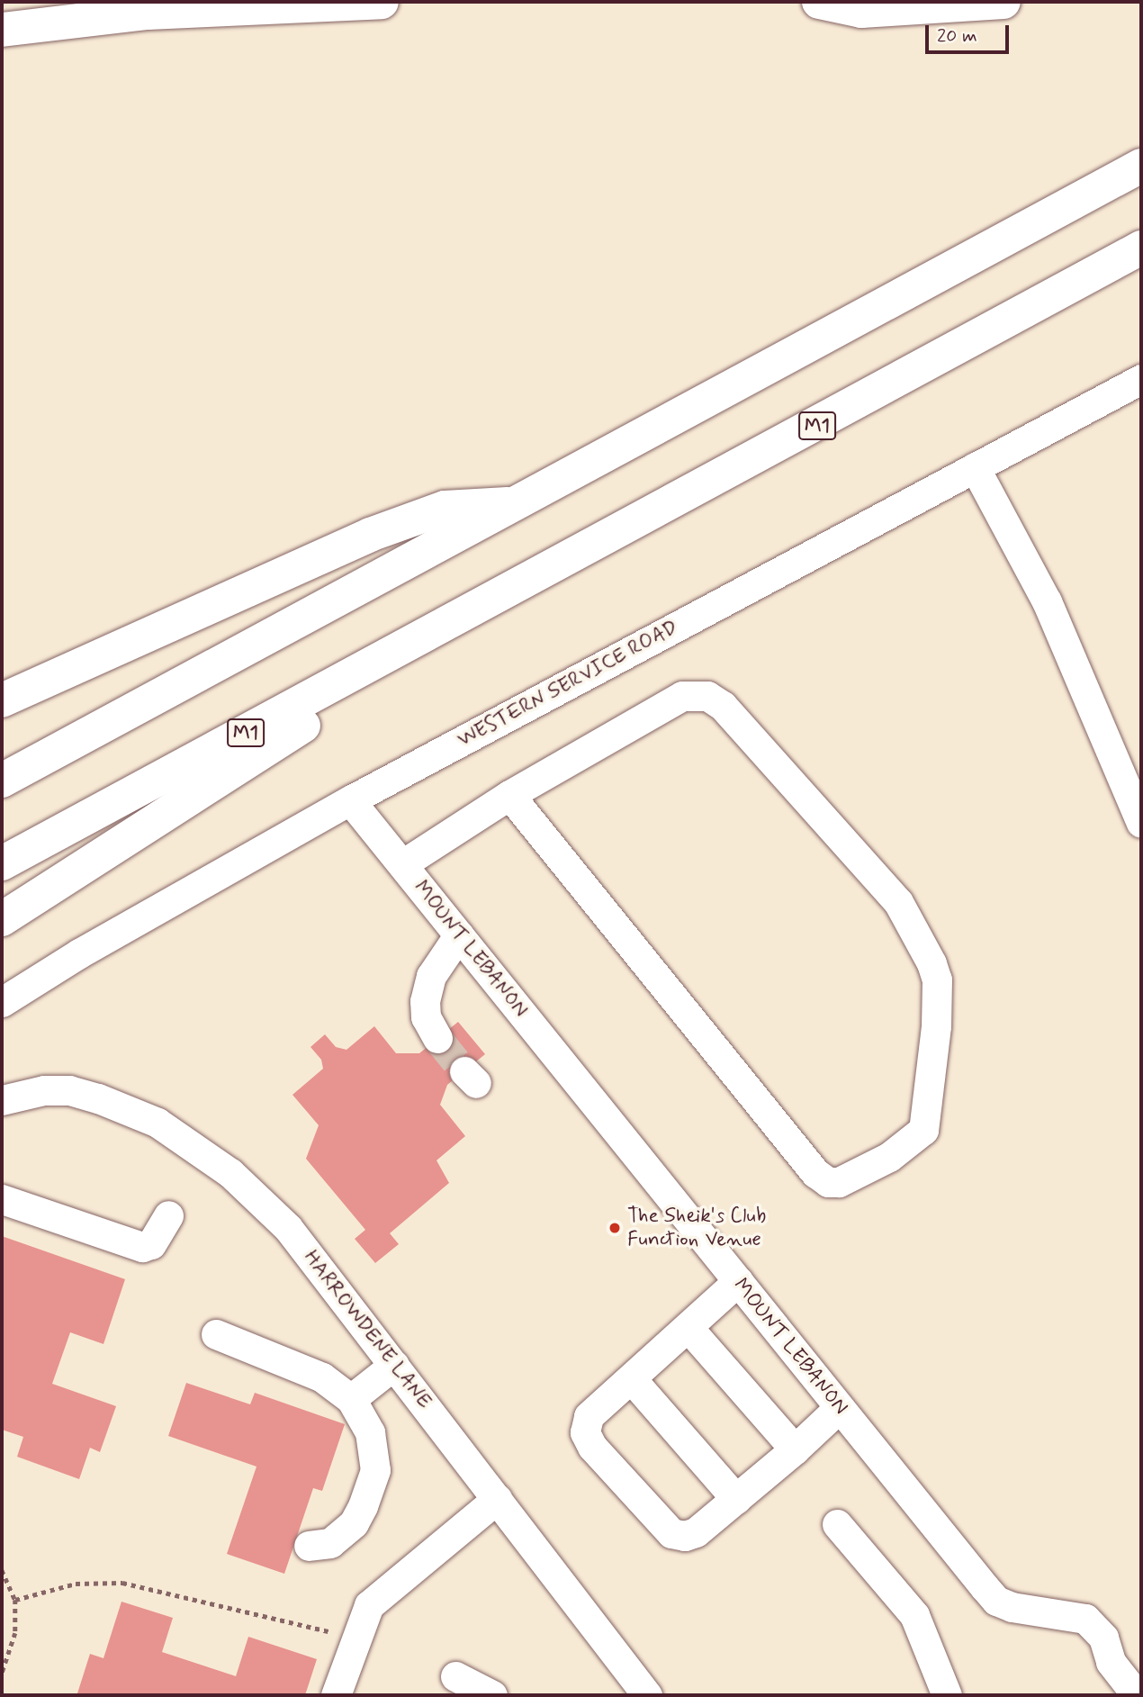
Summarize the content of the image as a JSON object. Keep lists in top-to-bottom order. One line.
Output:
{"streets":{"main road":["M1"],"street":["WESTERN SERVICE ROAD","MOUNT LEBANON","HARROWDENE LANE"]},"crossings":[["WESTERN SERVICE ROAD","MOUNT LEBANON"]],"places":["The Sheik's Club Function Venue"],"scale_bar":"20 m"}
